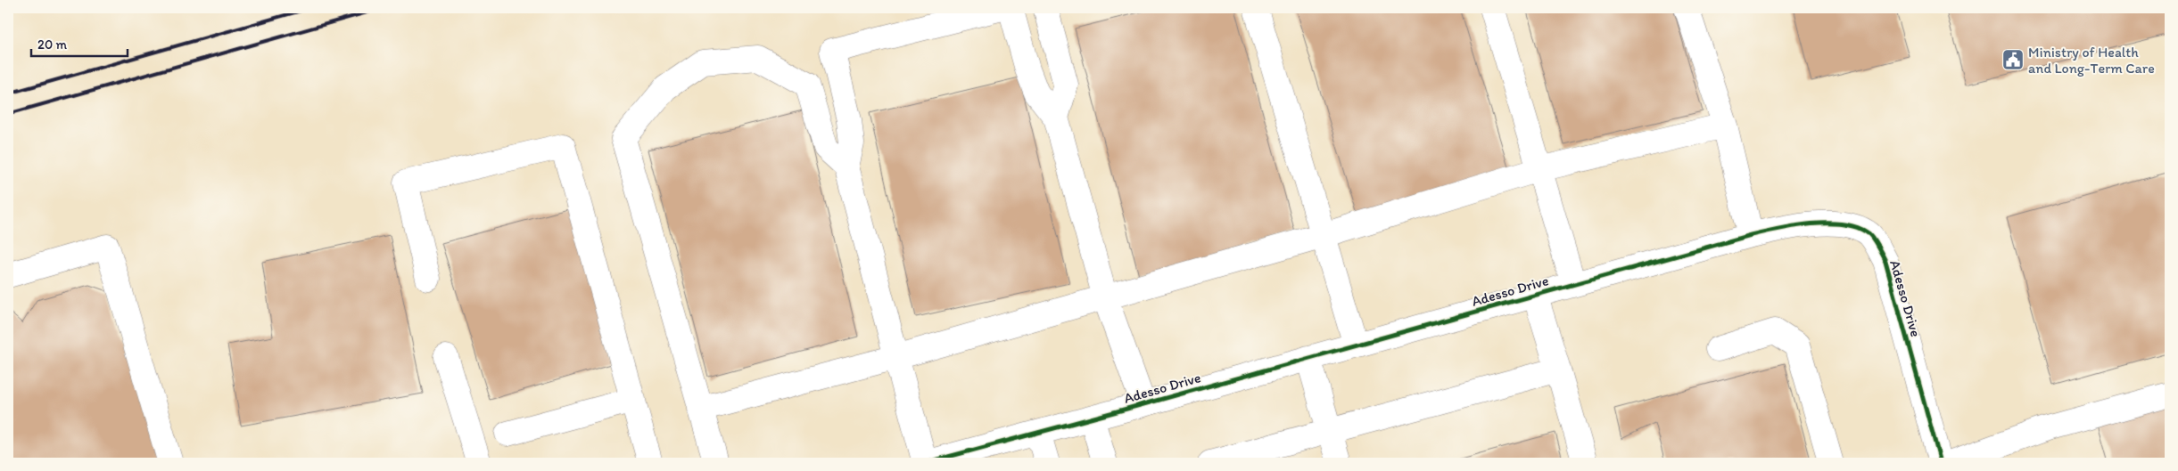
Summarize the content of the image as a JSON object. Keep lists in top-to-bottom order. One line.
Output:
{"streets":{"street":["Adesso Drive"]},"places":{"public building":["Ministry of Health and Long-Term Care"]},"scale_bar":"20 m"}
